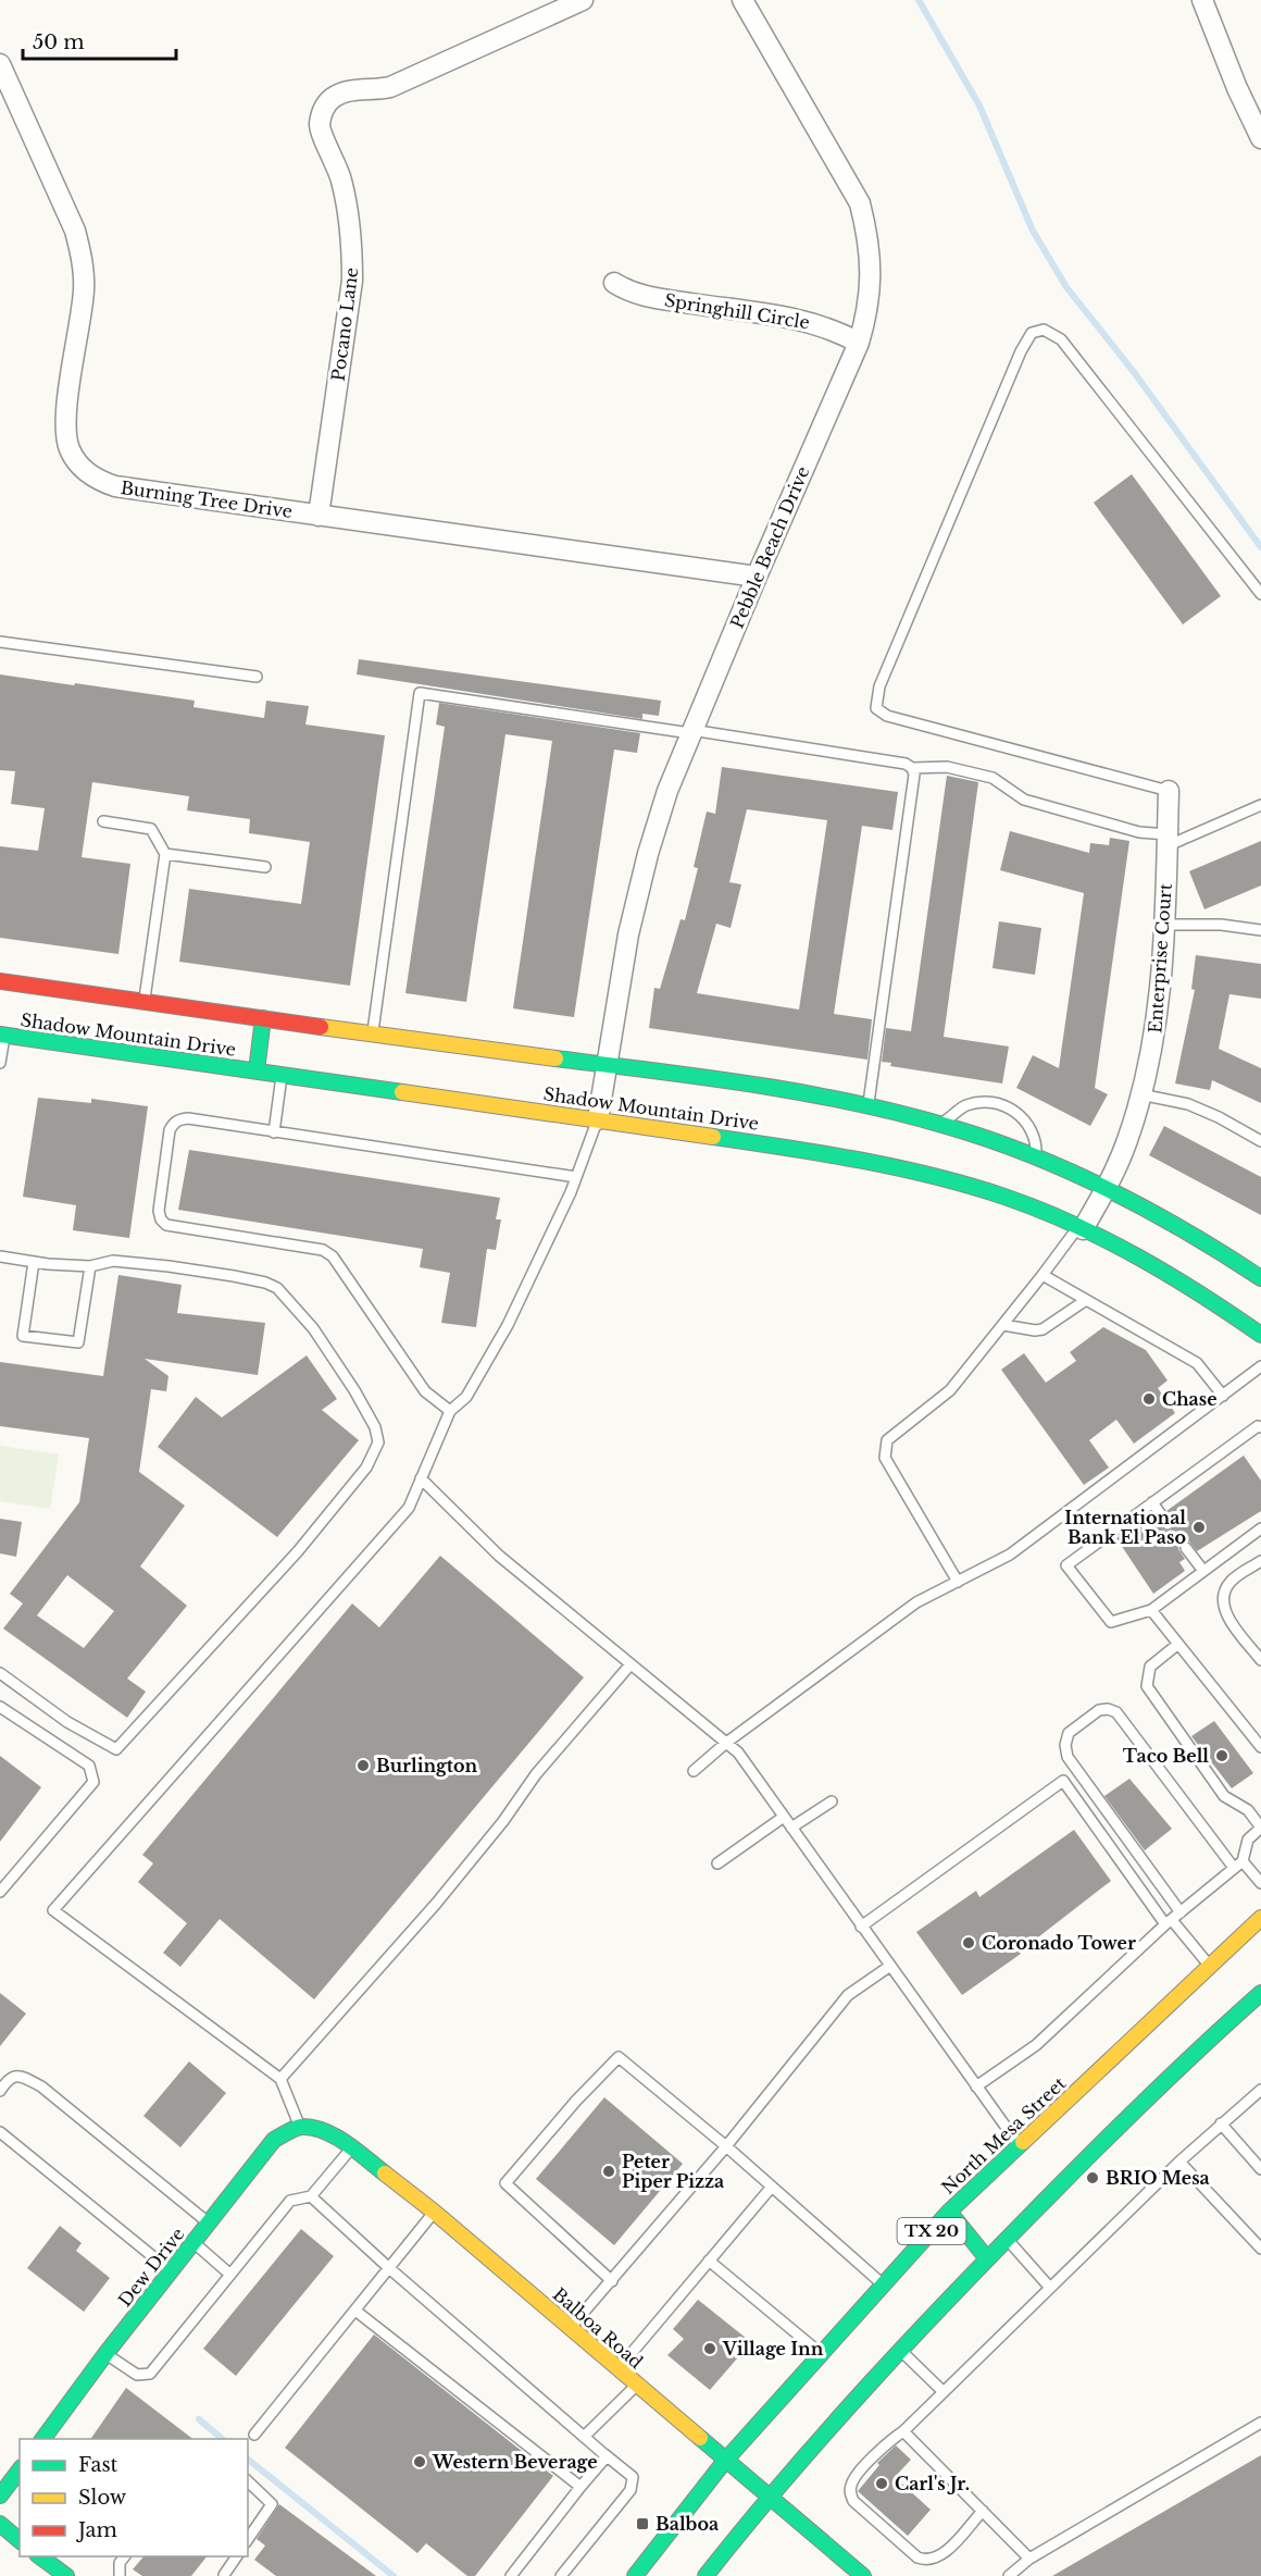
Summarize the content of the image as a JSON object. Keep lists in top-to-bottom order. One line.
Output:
{"streets":{"main road":["Shadow Mountain Drive","North Mesa Street","TX 20","Dew Drive","Balboa Road"],"street":["Springhill Circle","Pocano Lane","Burning Tree Drive","Pebble Beach Drive","Enterprise Court"]},"crossings":[["Springhill Circle","Pebble Beach Drive"],["Pocano Lane","Burning Tree Drive"],["Burning Tree Drive","Pebble Beach Drive"],["Pebble Beach Drive","Shadow Mountain Drive"],["Enterprise Court","Shadow Mountain Drive"],["North Mesa Street","Balboa Road"],["TX 20","Balboa Road"],["Dew Drive","Balboa Road"]],"places":{"other":["Chase","International Bank El Paso","Taco Bell","Burlington","Coronado Tower","Peter Piper Pizza","BRIO Mesa","Village Inn","Western Beverage","Carl's Jr."],"transit":["Balboa"]},"legend":["Fast","Slow","Jam"],"scale_bar":"50 m"}
